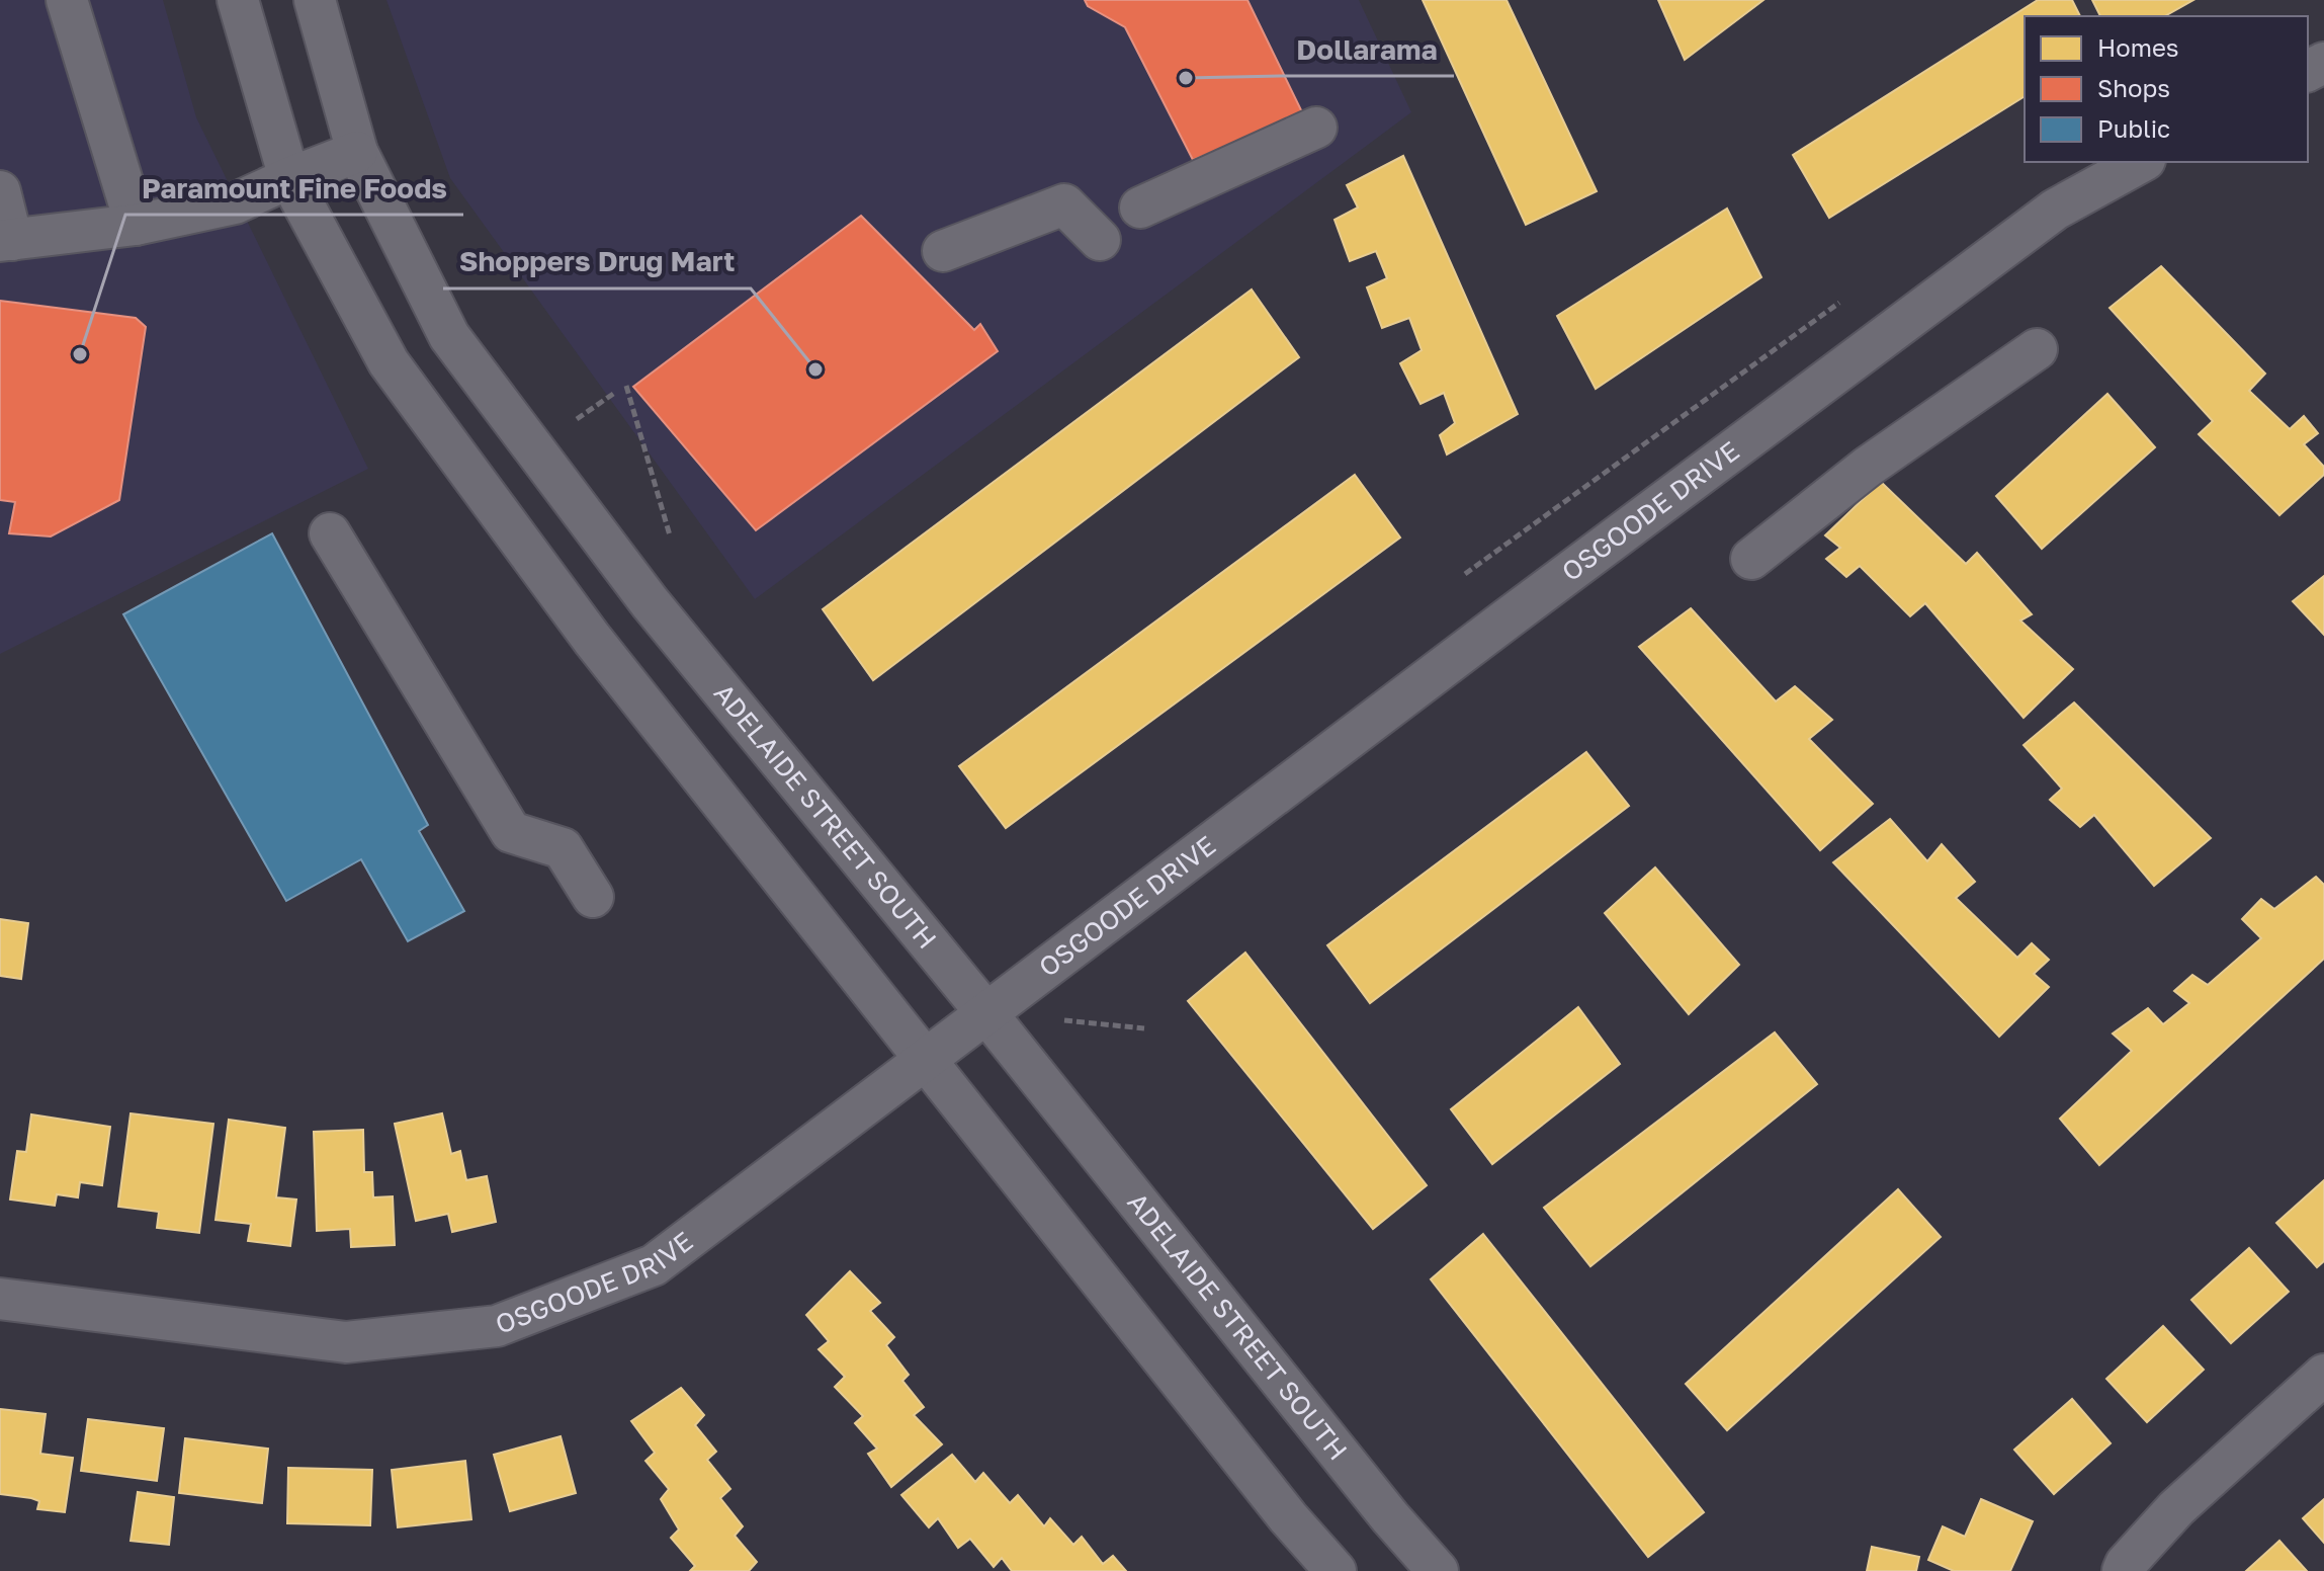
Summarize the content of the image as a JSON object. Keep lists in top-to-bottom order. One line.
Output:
{"streets":{"street":["OSGOODE DRIVE","ADELAIDE STREET SOUTH"]},"crossings":[["OSGOODE DRIVE","ADELAIDE STREET SOUTH"]],"places":["Dollarama","Paramount Fine Foods","Shoppers Drug Mart"],"legend":["Homes","Shops","Public"]}
